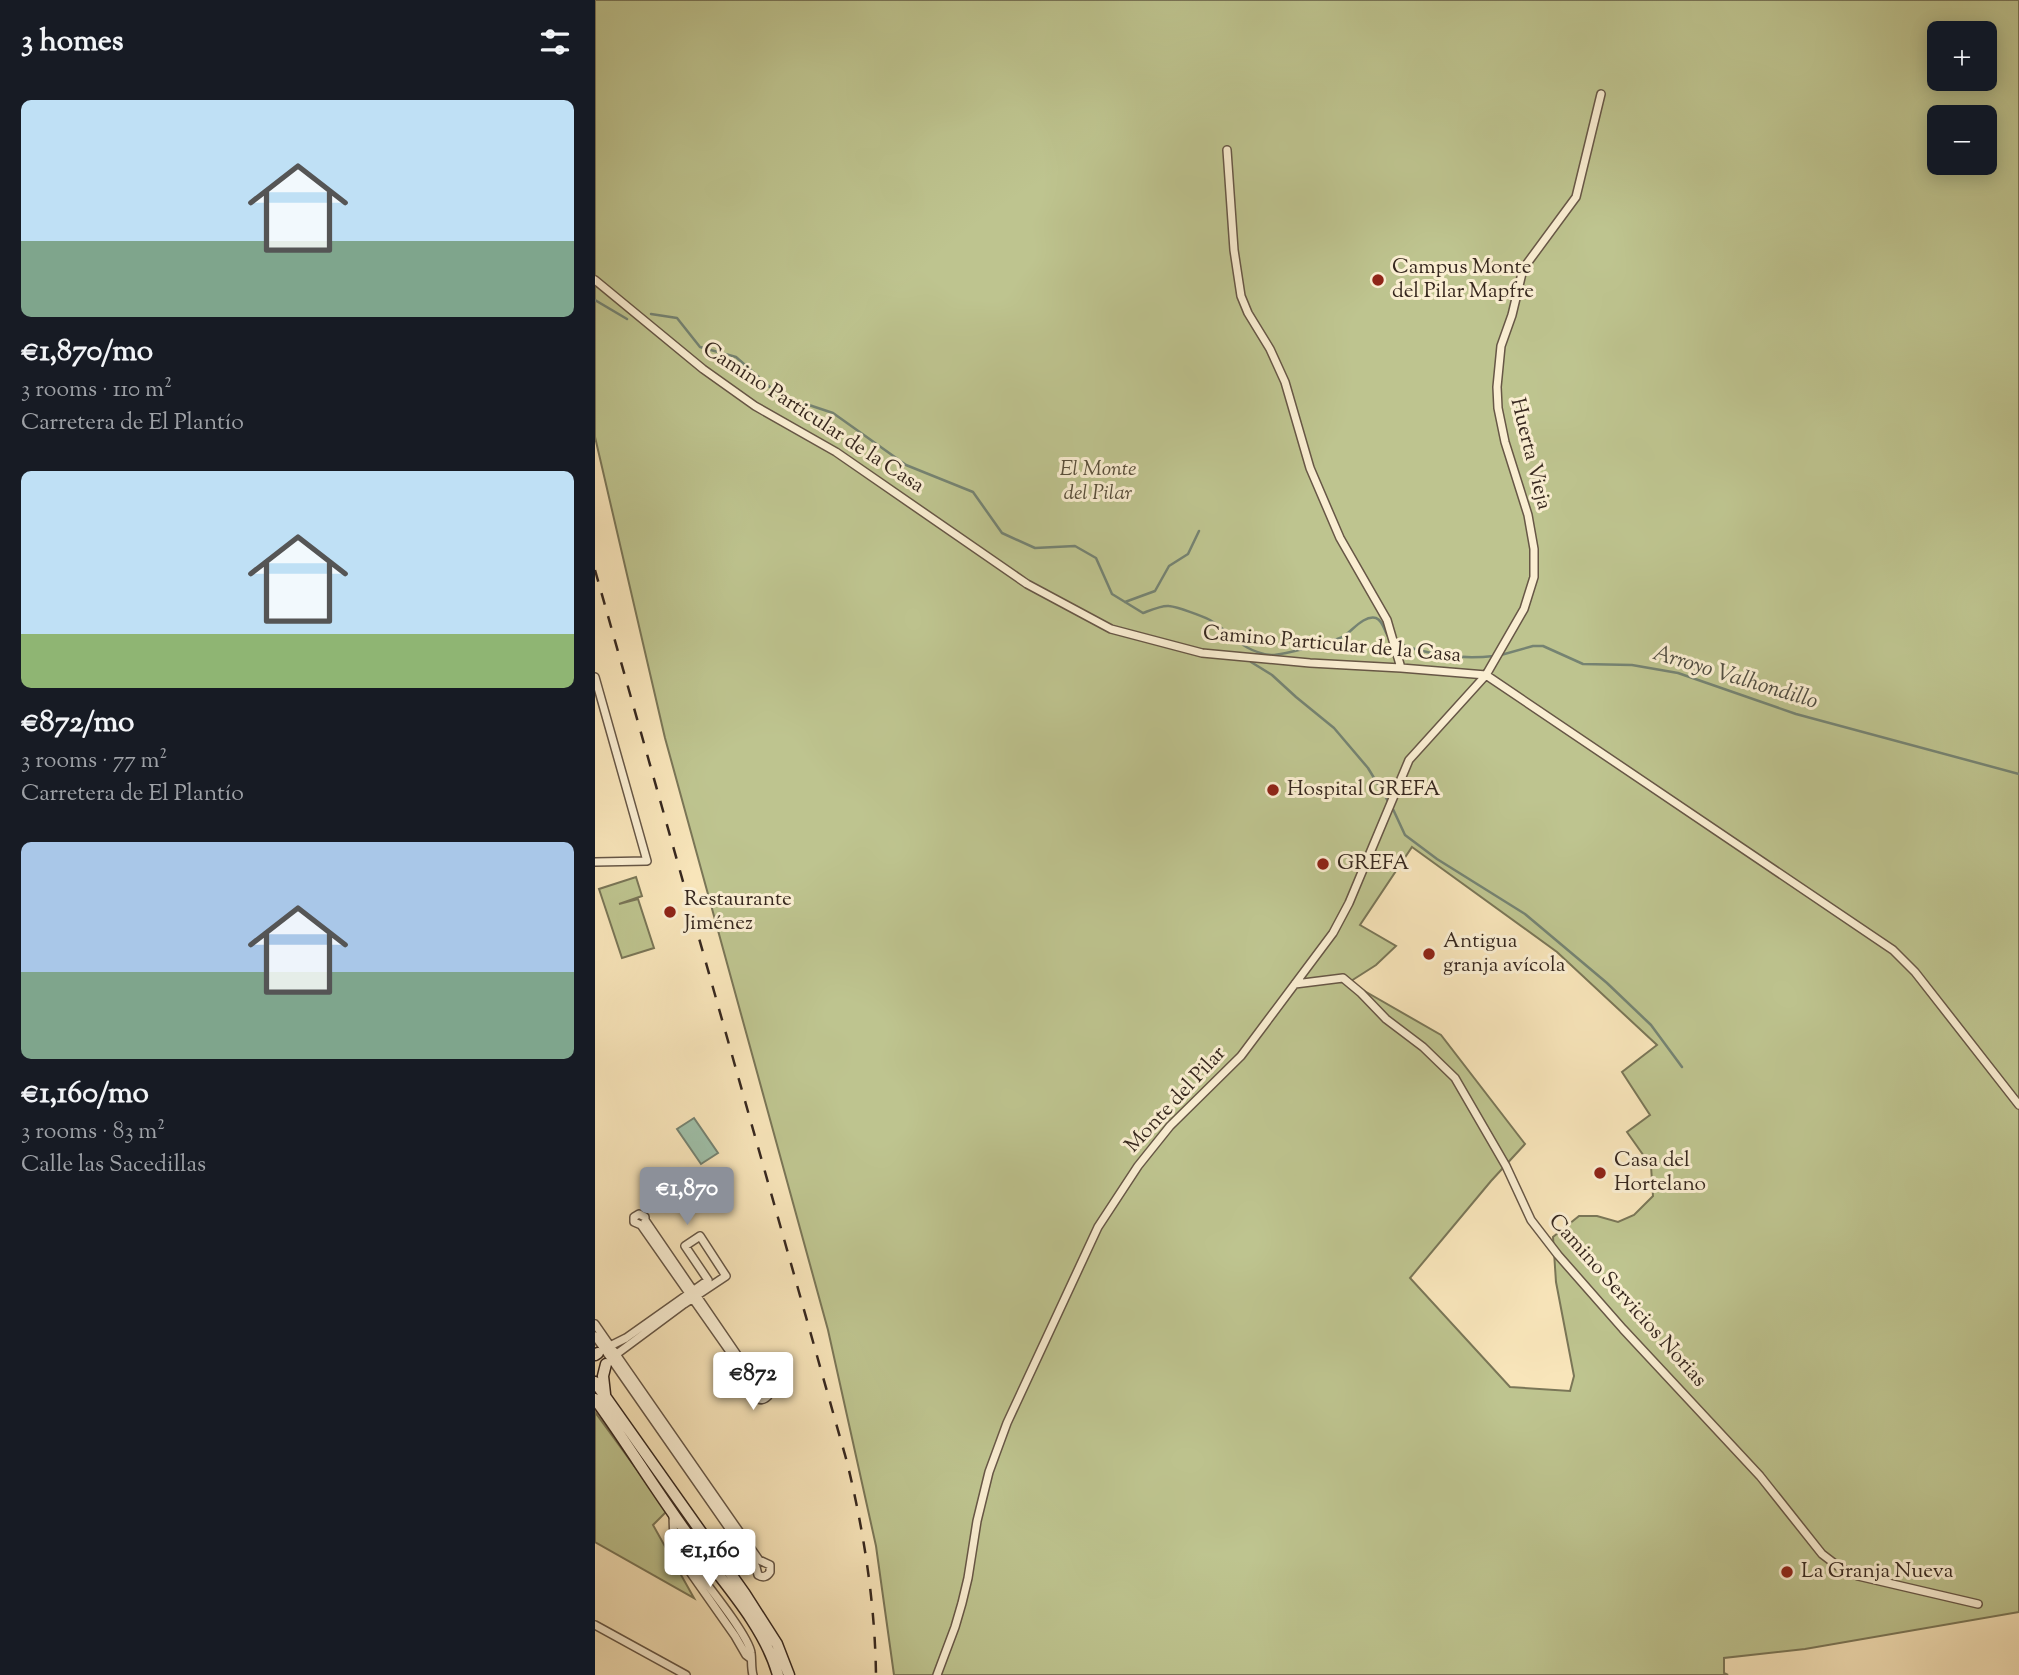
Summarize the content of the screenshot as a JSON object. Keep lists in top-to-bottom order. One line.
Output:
{"streets":{"street":["Camino Particular de la Casa","Huerta Vieja","Monte del Pilar","Camino Servicios Norias"]},"crossings":[["Camino Particular de la Casa","Monte del Pilar"],["Huerta Vieja","Monte del Pilar"],["Monte del Pilar","Camino Servicios Norias"]],"water":["Arroyo Valhondillo"],"parks":["El Monte del Pilar"],"places":["Campus Monte del Pilar Mapfre","Hospital GREFA","GREFA","Restaurante Jiménez","Antigua granja avícola","Casa del Hortelano","La Granja Nueva"],"page":{"heading":"3 homes","map_buttons":["+","−"],"list":[{"name":"€1,870/mo","note":"3 rooms · 110 m² · Carretera de El Plantío"},{"name":"€872/mo","note":"3 rooms · 77 m² · Carretera de El Plantío"},{"name":"€1,160/mo","note":"3 rooms · 83 m² · Calle las Sacedillas"}],"price":["€1,870","€872","€1,160"]}}
